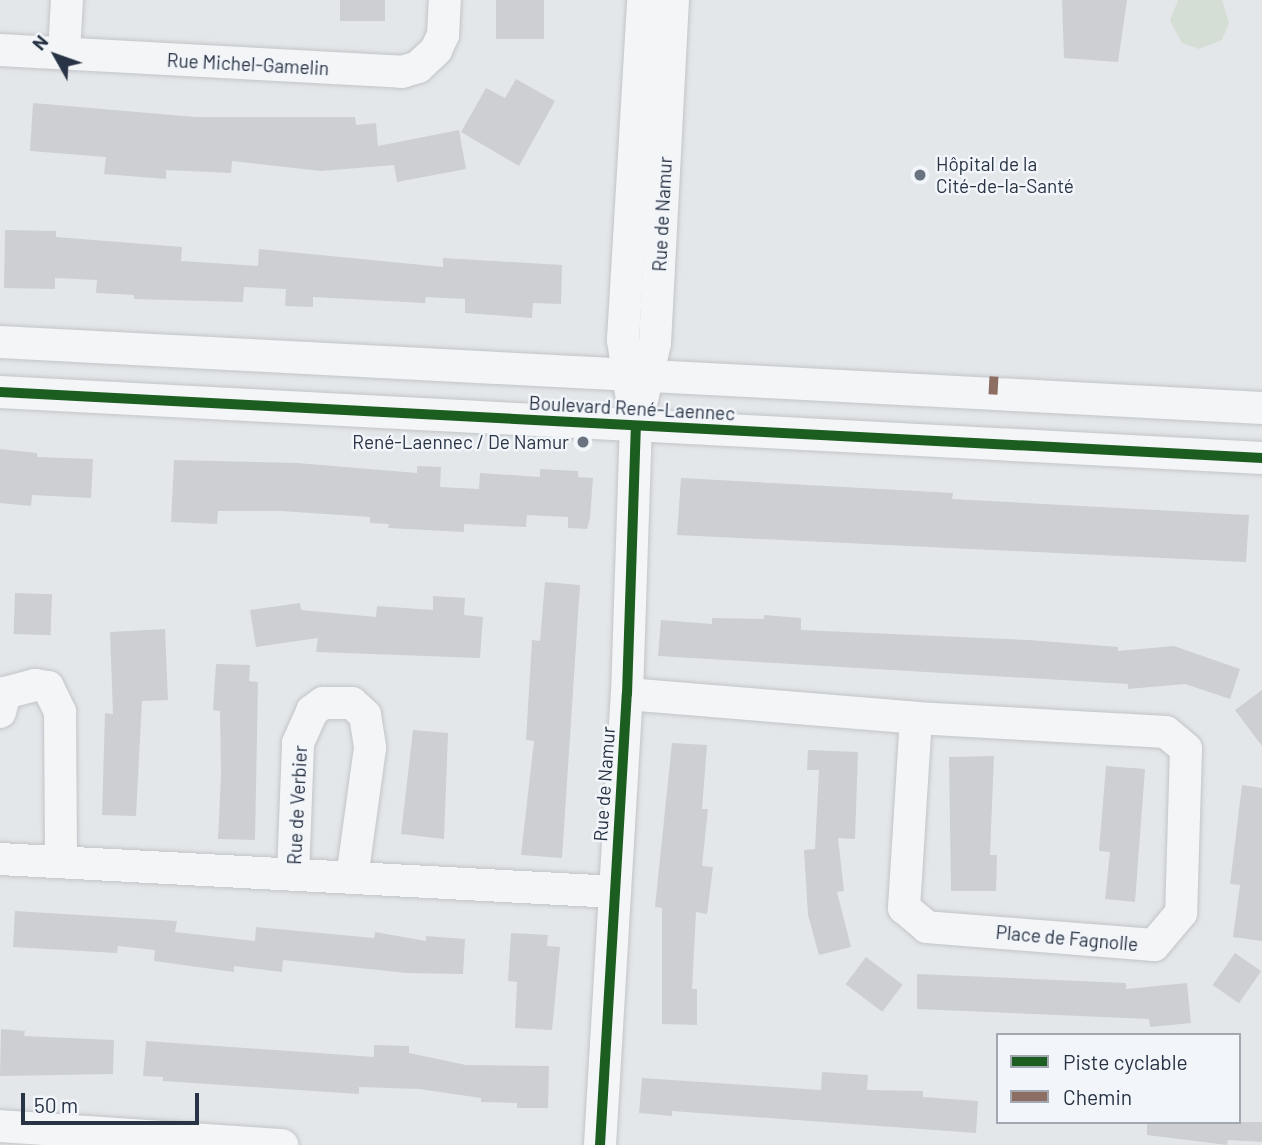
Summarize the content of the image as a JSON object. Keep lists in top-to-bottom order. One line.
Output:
{"streets":{"street":["Rue Michel-Gamelin","Rue de Namur","Boulevard René-Laennec","Rue de Verbier","Place de Fagnolle"]},"crossings":[["Rue de Namur","Boulevard René-Laennec"],["Rue de Namur","Rue de Verbier"],["Rue de Namur","Place de Fagnolle"]],"places":["Hôpital de la Cité-de-la-Santé","René-Laennec / De Namur"],"legend":["Piste cyclable","Chemin"],"scale_bar":"50 m","north":"top left"}
